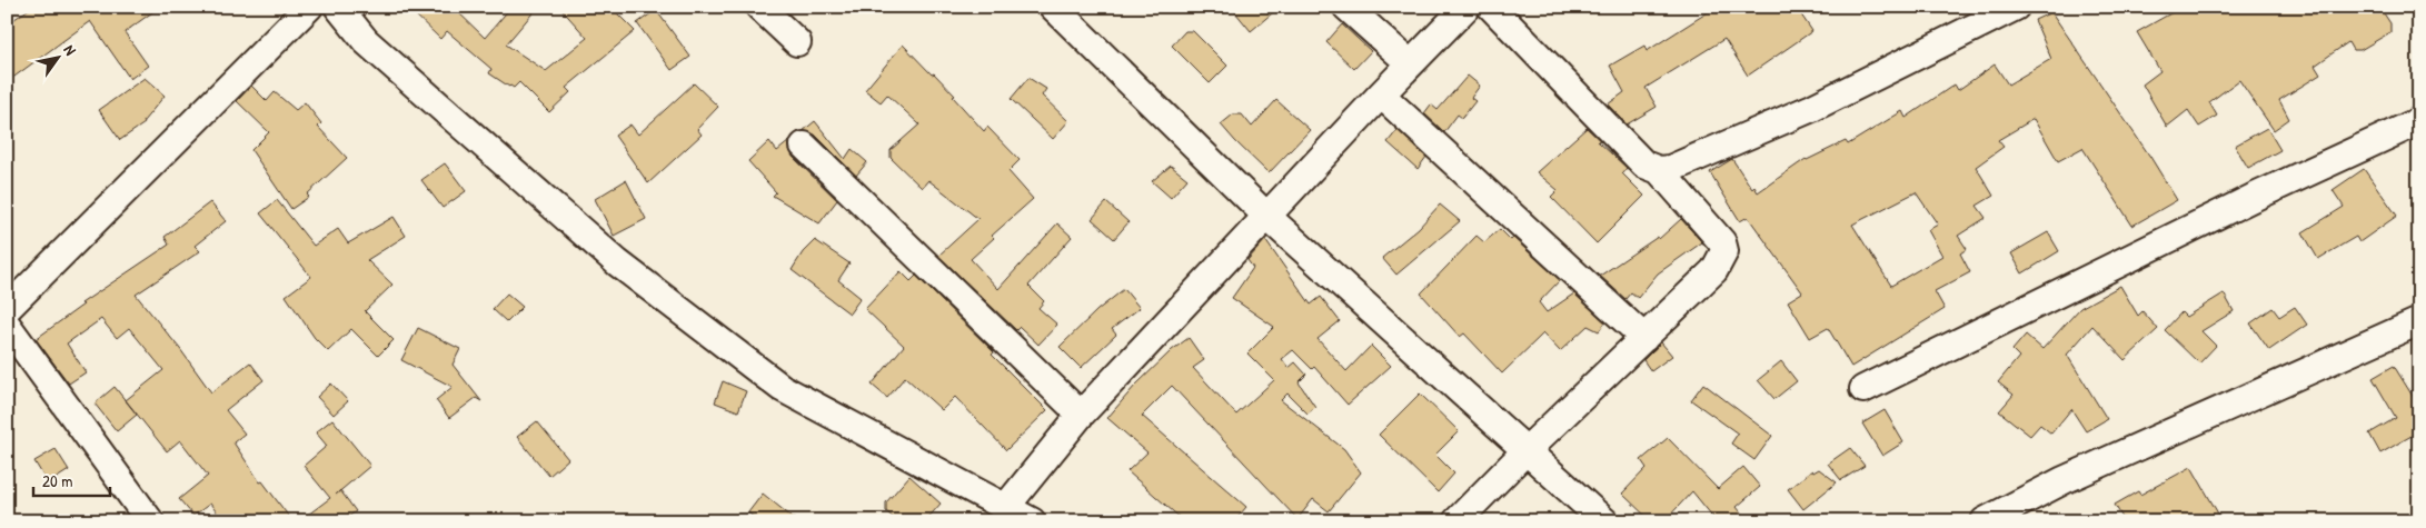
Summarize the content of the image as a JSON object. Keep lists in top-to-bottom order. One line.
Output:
{"scale_bar":"20 m","north":"top right"}
